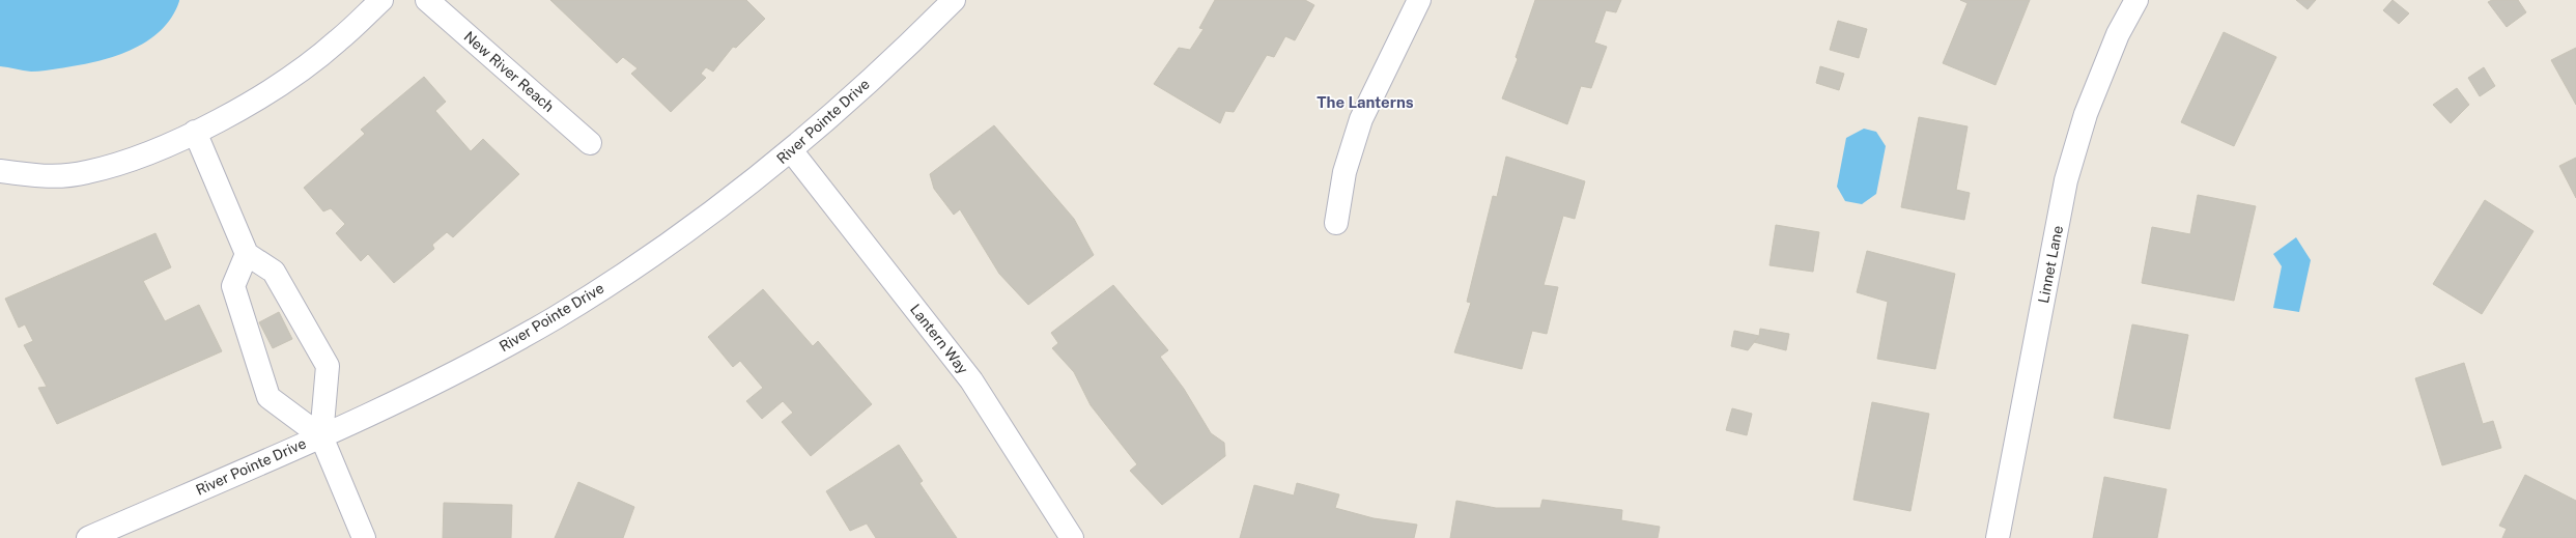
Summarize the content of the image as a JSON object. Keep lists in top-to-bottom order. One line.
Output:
{"streets":{"street":["New River Reach","River Pointe Drive","Linnet Lane","Lantern Way"]},"crossings":[["River Pointe Drive","Lantern Way"]],"districts":["The Lanterns"]}
